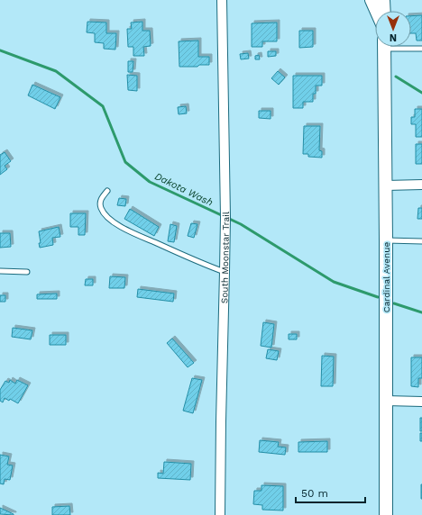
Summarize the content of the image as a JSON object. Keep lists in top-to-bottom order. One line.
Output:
{"streets":{"main road":["Cardinal Avenue"],"street":["South Moonstar Trail"]},"water":["Dakota Wash"],"scale_bar":"50 m","north":"bottom"}
